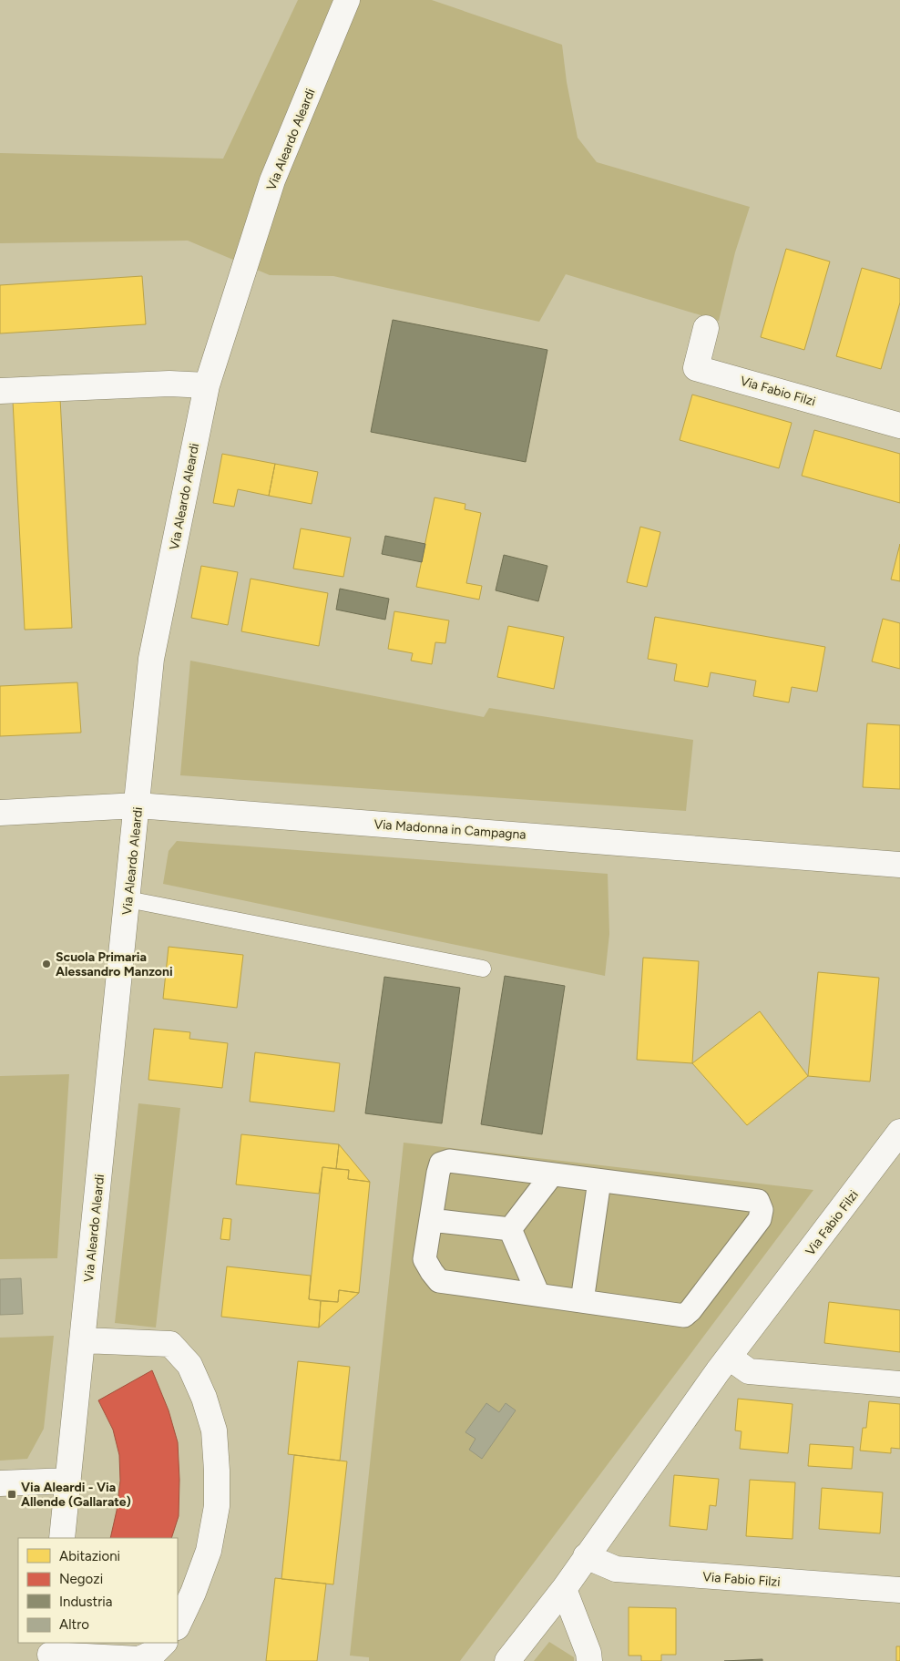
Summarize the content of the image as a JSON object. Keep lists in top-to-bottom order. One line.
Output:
{"streets":{"street":["Via Aleardo Aleardi","Via Fabio Filzi","Via Madonna in Campagna"]},"crossings":[["Via Aleardo Aleardi","Via Madonna in Campagna"]],"places":{"other":["Scuola Primaria Alessandro Manzoni"],"transit":["Via Aleardi - Via Allende (Gallarate)"]},"legend":["Abitazioni","Negozi","Industria","Altro"]}
